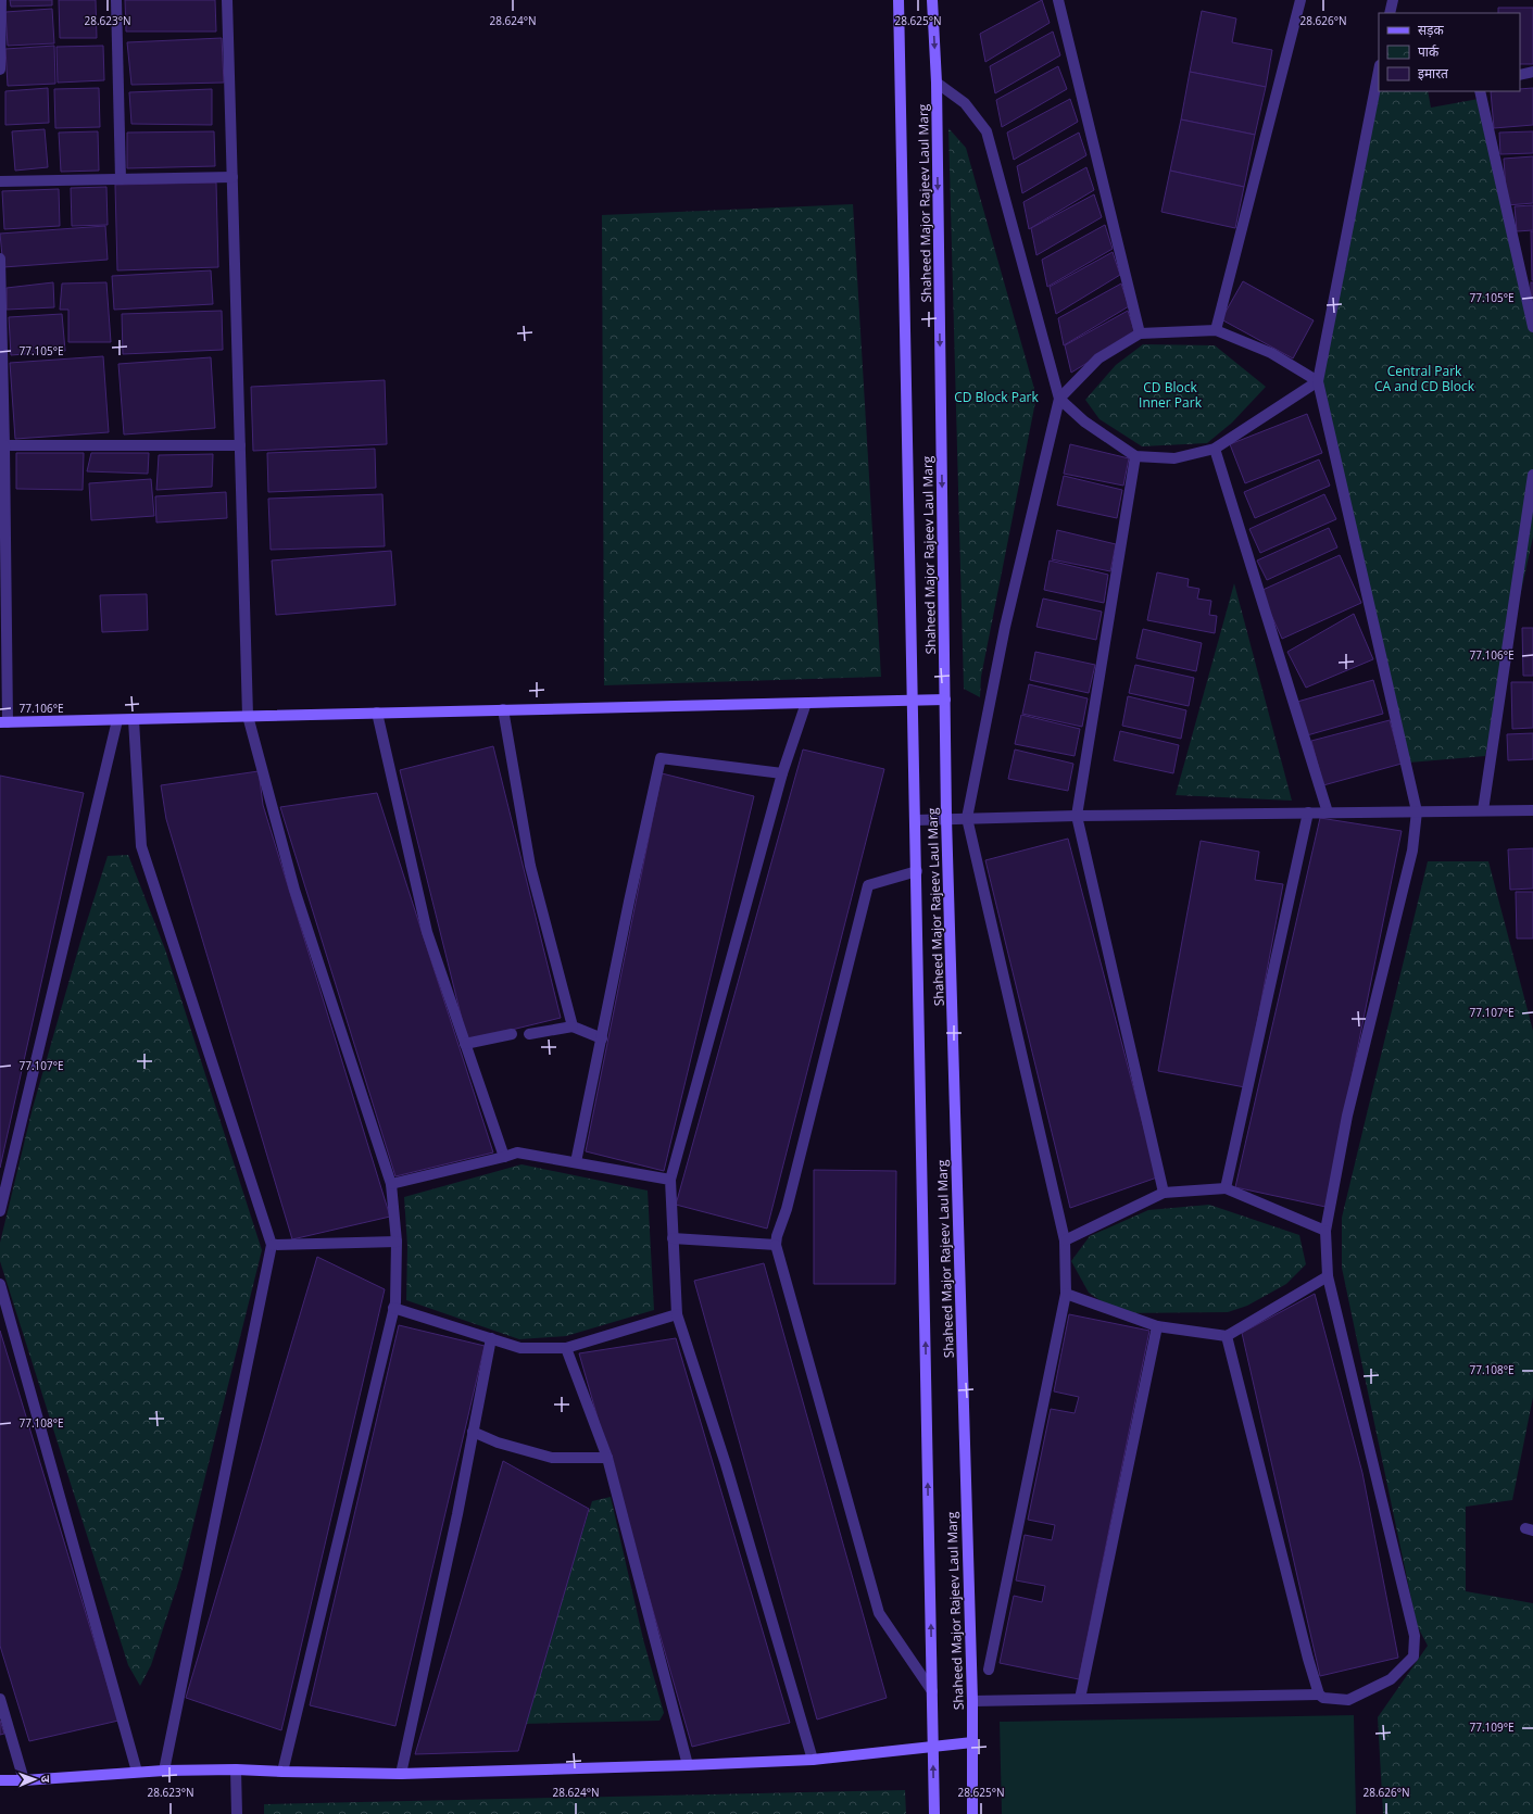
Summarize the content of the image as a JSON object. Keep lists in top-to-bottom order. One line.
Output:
{"streets":{"street":["Shaheed Major Rajeev Laul Marg"]},"parks":["Central Park CA and CD Block","CD Block Inner Park","CD Block Park"],"legend":["सड़क","पार्क","इमारत"],"north":"right","coordinates":["28.623°N","28.624°N","28.625°N","28.626°N","77.105°E","77.106°E","77.107°E","77.108°E","77.109°E"]}
